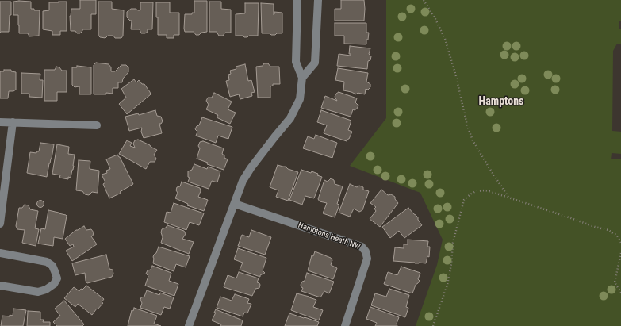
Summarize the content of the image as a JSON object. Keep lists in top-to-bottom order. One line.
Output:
{"streets":{"street":["Hamptons Heath NW"]},"districts":["Hamptons"]}
